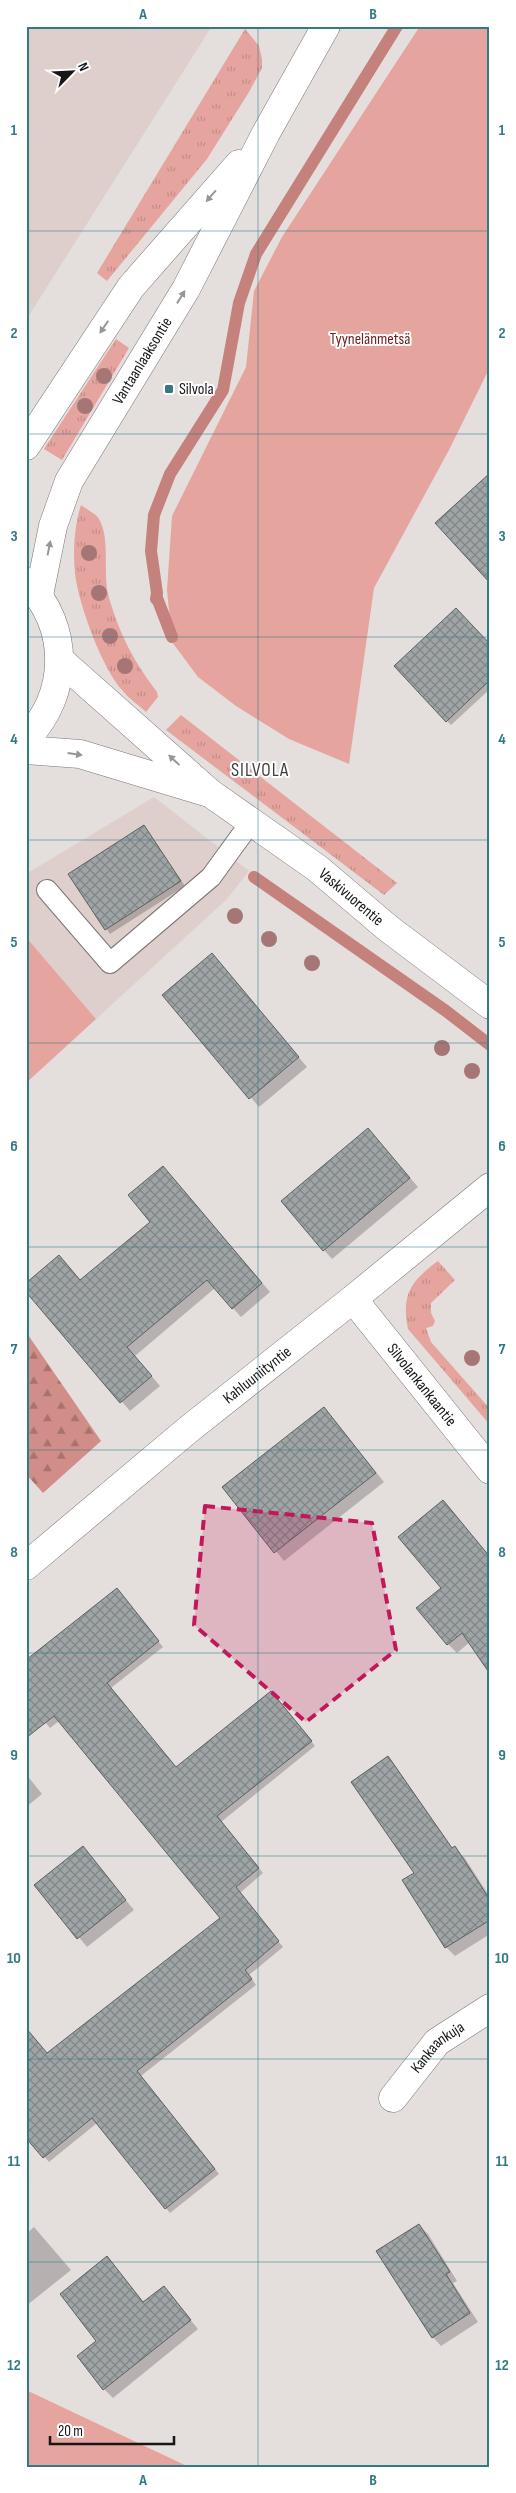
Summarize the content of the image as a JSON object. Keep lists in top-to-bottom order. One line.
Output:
{"streets":{"street":["Vantaanlaaksontie","Vaskivuorentie","Kahluuniityntie","Silvolankankaantie","Kankaankuja"]},"crossings":[["Kahluuniityntie","Silvolankankaantie"]],"districts":["SILVOLA"],"parks":["Tyynelänmetsä"],"places":{"transit":["Silvola"]},"scale_bar":"20 m","north":"top right","grid":{"columns":["A","B"],"rows":["1","2","3","4","5","6","7","8","9","10","11","12"]}}
